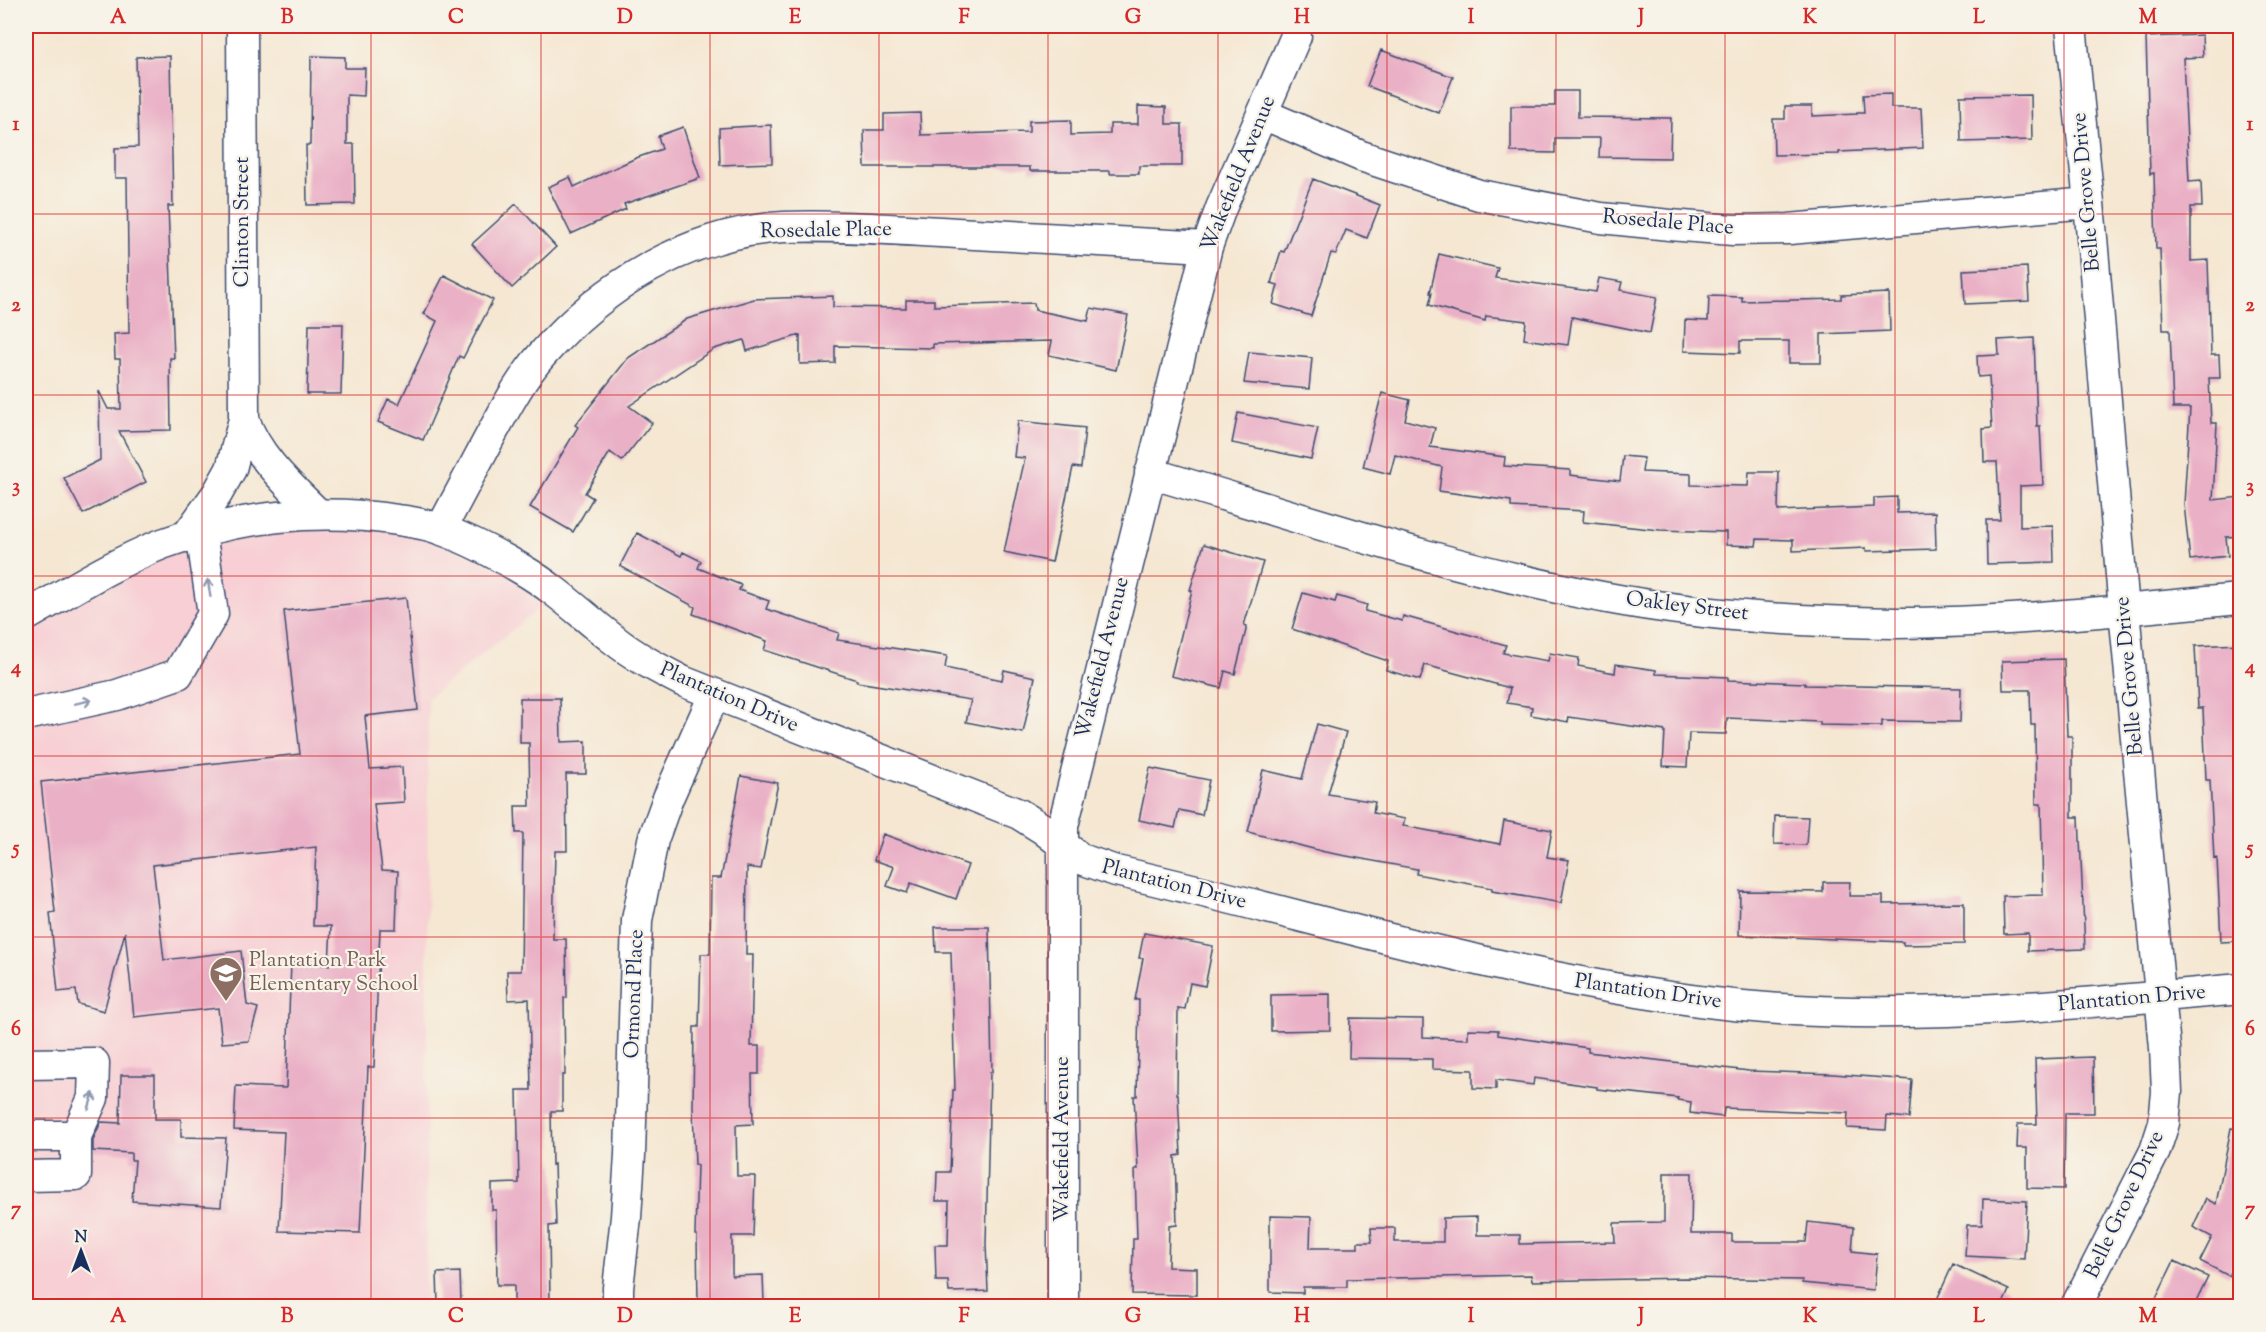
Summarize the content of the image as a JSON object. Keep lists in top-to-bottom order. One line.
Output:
{"streets":{"street":["Wakefield Avenue","Belle Grove Drive","Clinton Street","Rosedale Place","Oakley Street","Plantation Drive","Ormond Place"]},"crossings":[["Wakefield Avenue","Rosedale Place"],["Wakefield Avenue","Oakley Street"],["Wakefield Avenue","Plantation Drive"],["Belle Grove Drive","Rosedale Place"],["Belle Grove Drive","Oakley Street"],["Belle Grove Drive","Plantation Drive"],["Clinton Street","Plantation Drive"],["Rosedale Place","Plantation Drive"],["Plantation Drive","Ormond Place"]],"places":{"school or university":["Plantation Park Elementary School"]},"north":"top","grid":{"columns":["A","B","C","D","E","F","G","H","I","J","K","L","M"],"rows":["1","2","3","4","5","6","7"]}}
